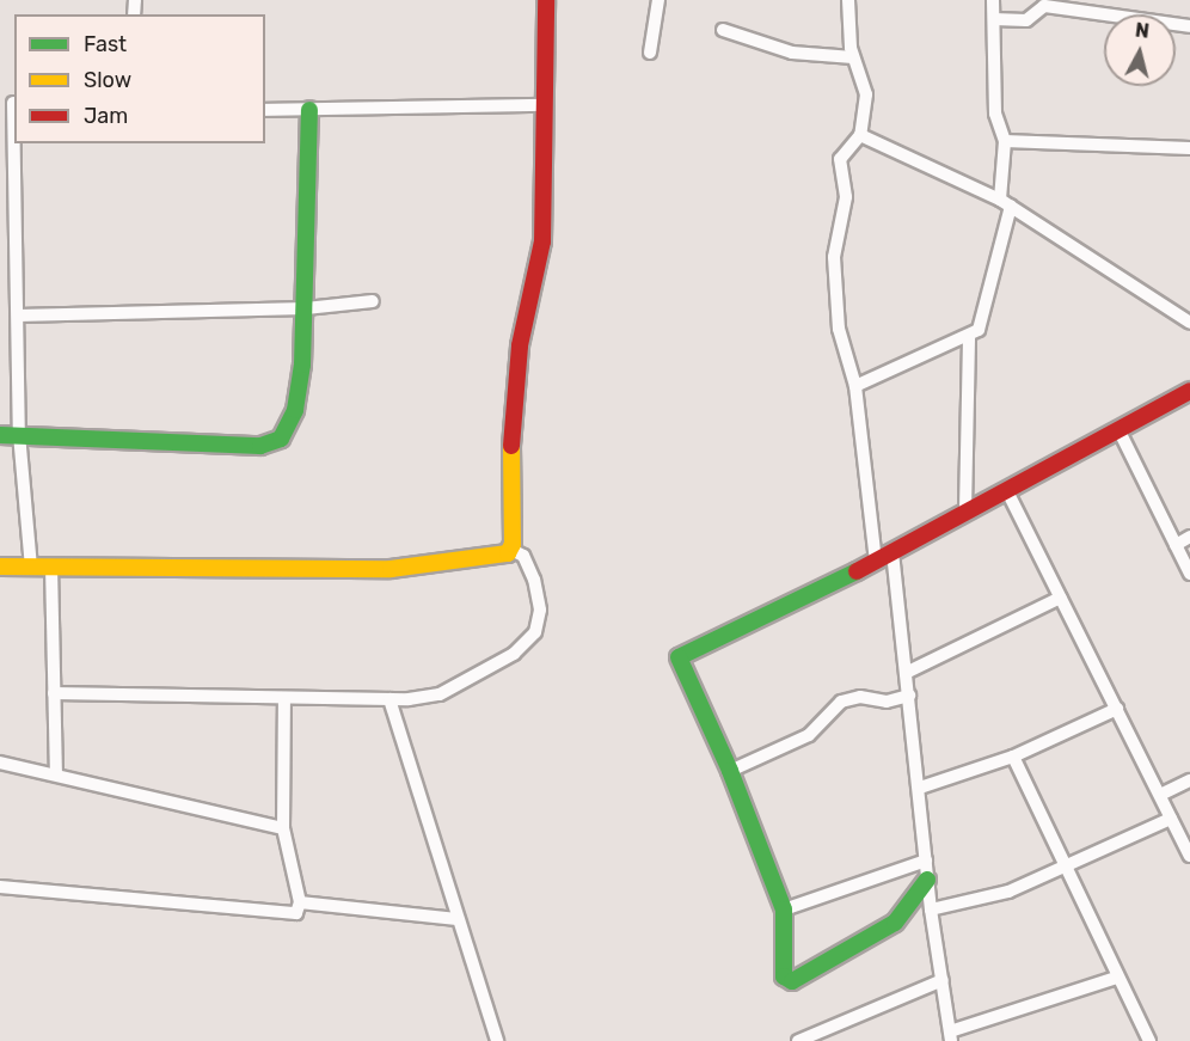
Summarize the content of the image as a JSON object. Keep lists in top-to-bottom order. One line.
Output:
{"legend":["Fast","Slow","Jam"],"north":"top"}
